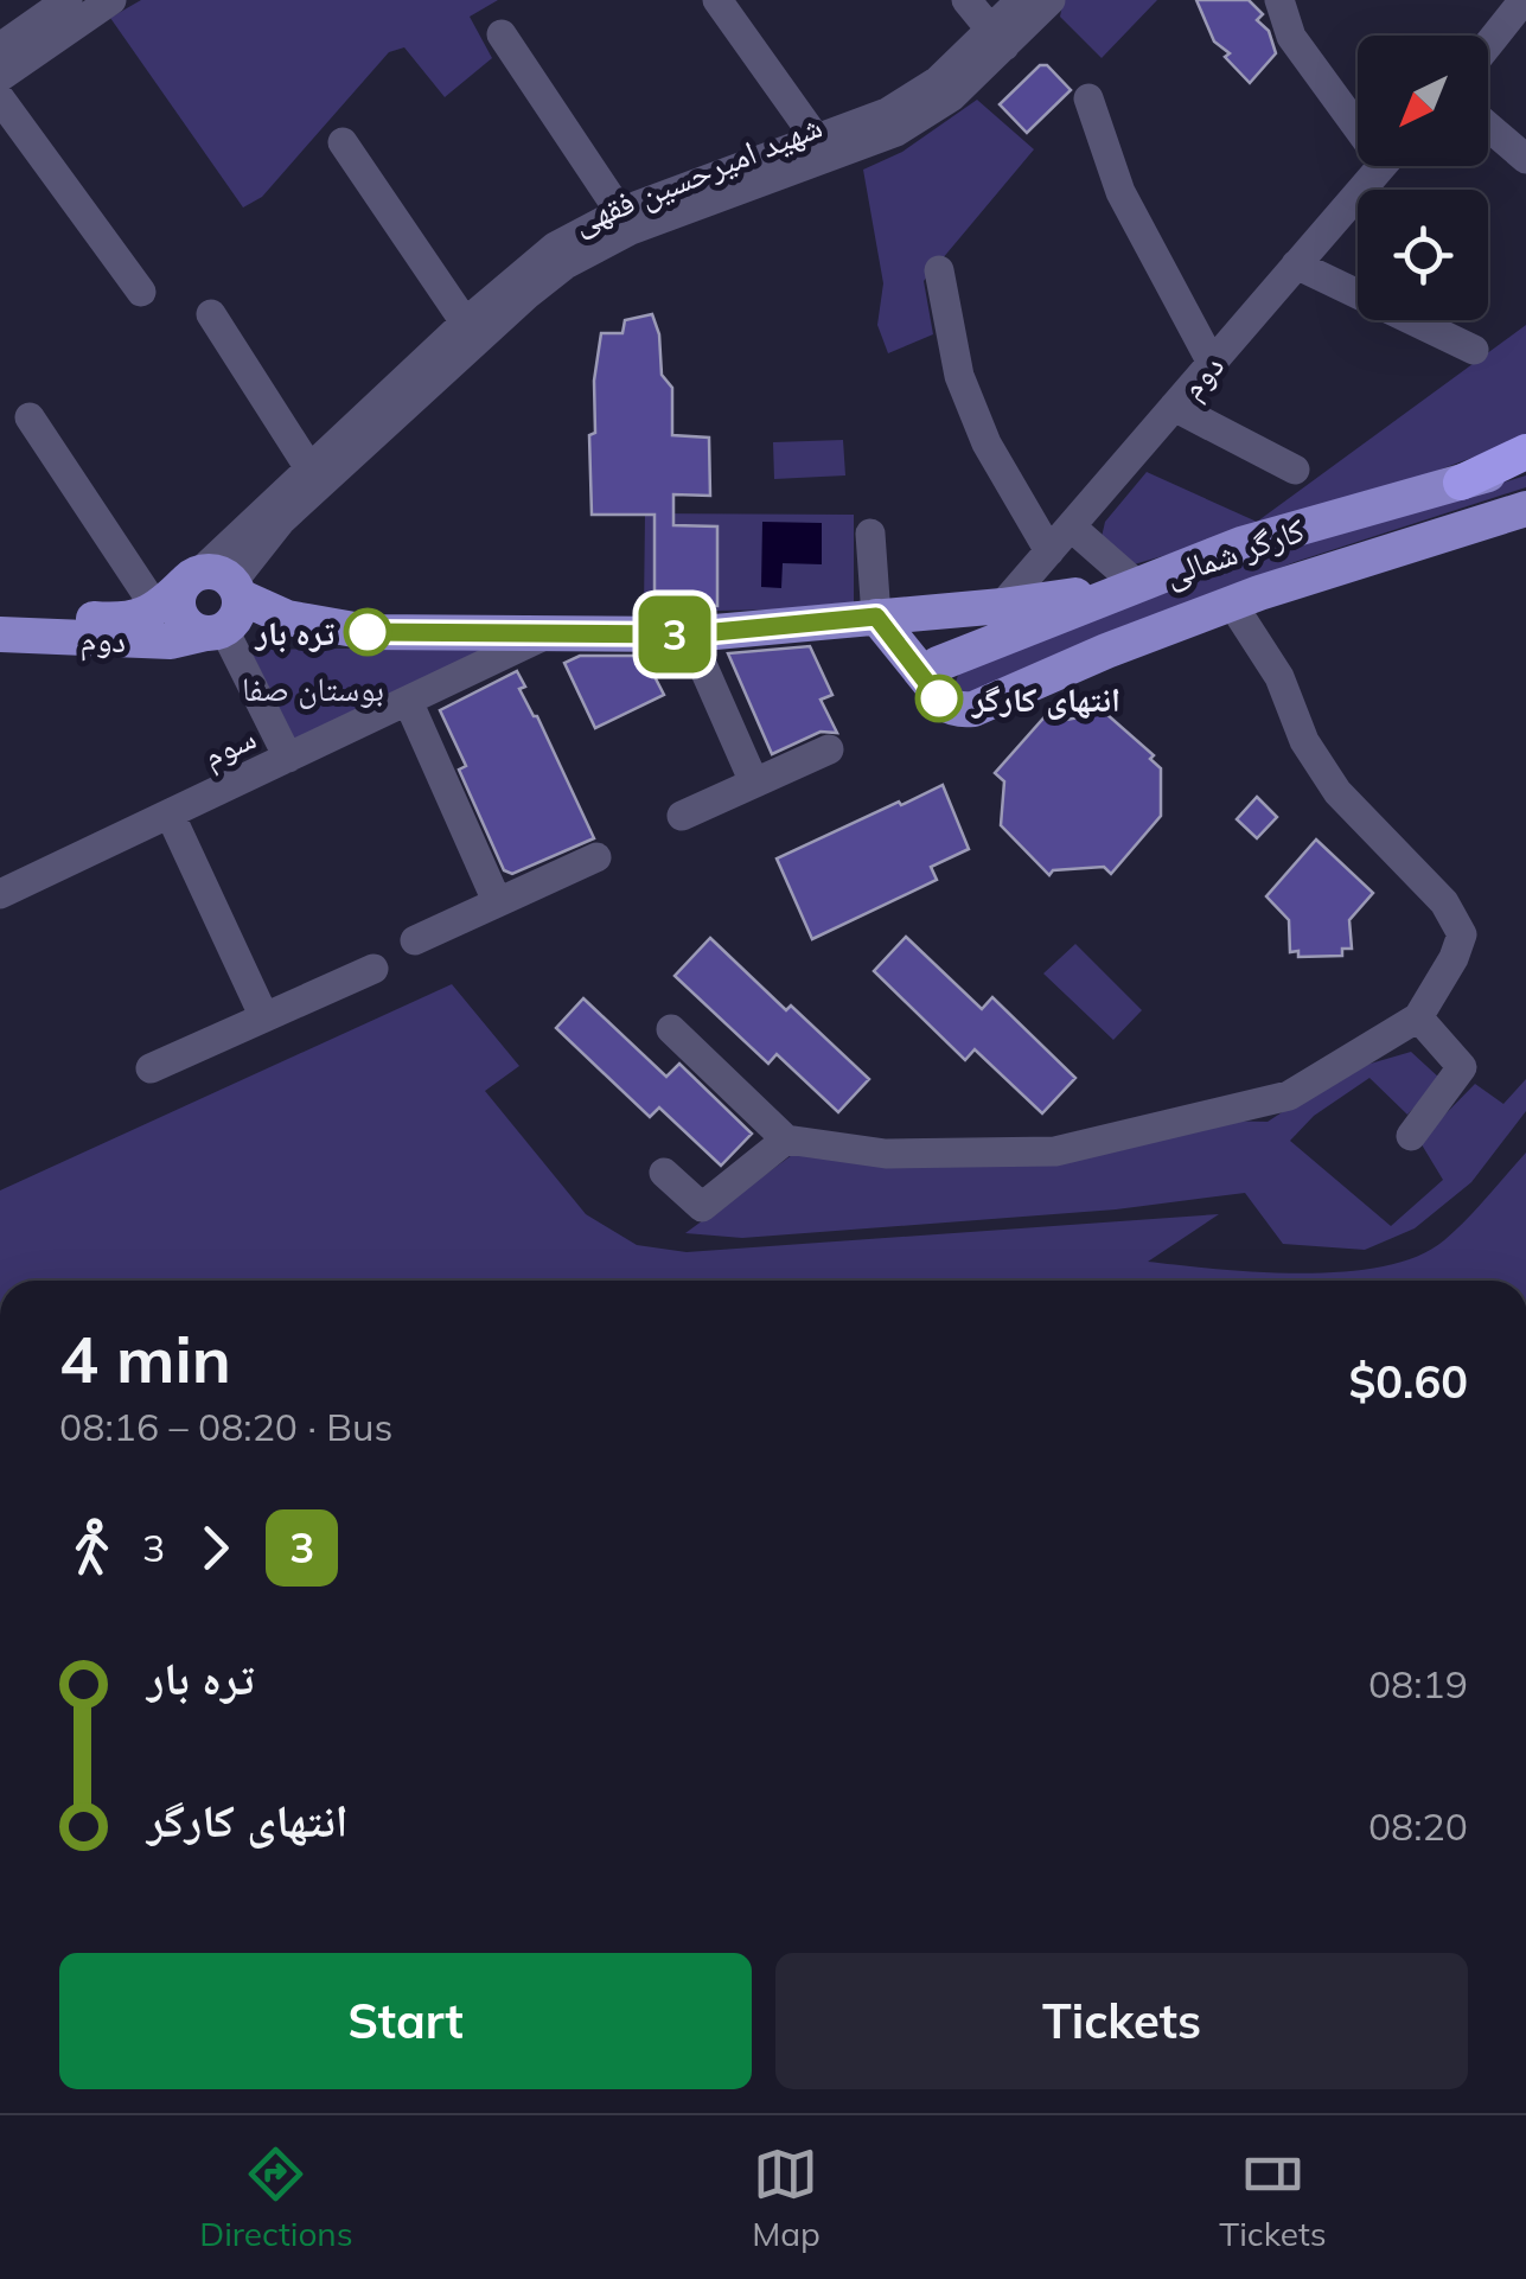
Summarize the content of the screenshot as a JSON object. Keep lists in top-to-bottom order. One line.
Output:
{"streets":{"main road":["دوم","کارگر شمالی"],"street":["شهید امیرحسین فقهی","سوم"]},"crossings":[["شهید امیرحسین فقهی","دوم"],["دوم","کارگر شمالی"],["دوم","سوم"]],"parks":["بوستان صفا"],"places":["تره بار","انتهای کارگر"],"lines":["bus line 3"],"north":"bottom left","page":{"on_map":"3","heading":["4 min","08:16 – 08:20 · Bus","$0.60"],"legs":["3","3"],"list":[{"name":"تره بار","value":"08:19"},{"name":"انتهای کارگر","value":"08:20"}],"buttons":["Start","Tickets"],"tabs":["Directions","Map","Tickets"]}}
